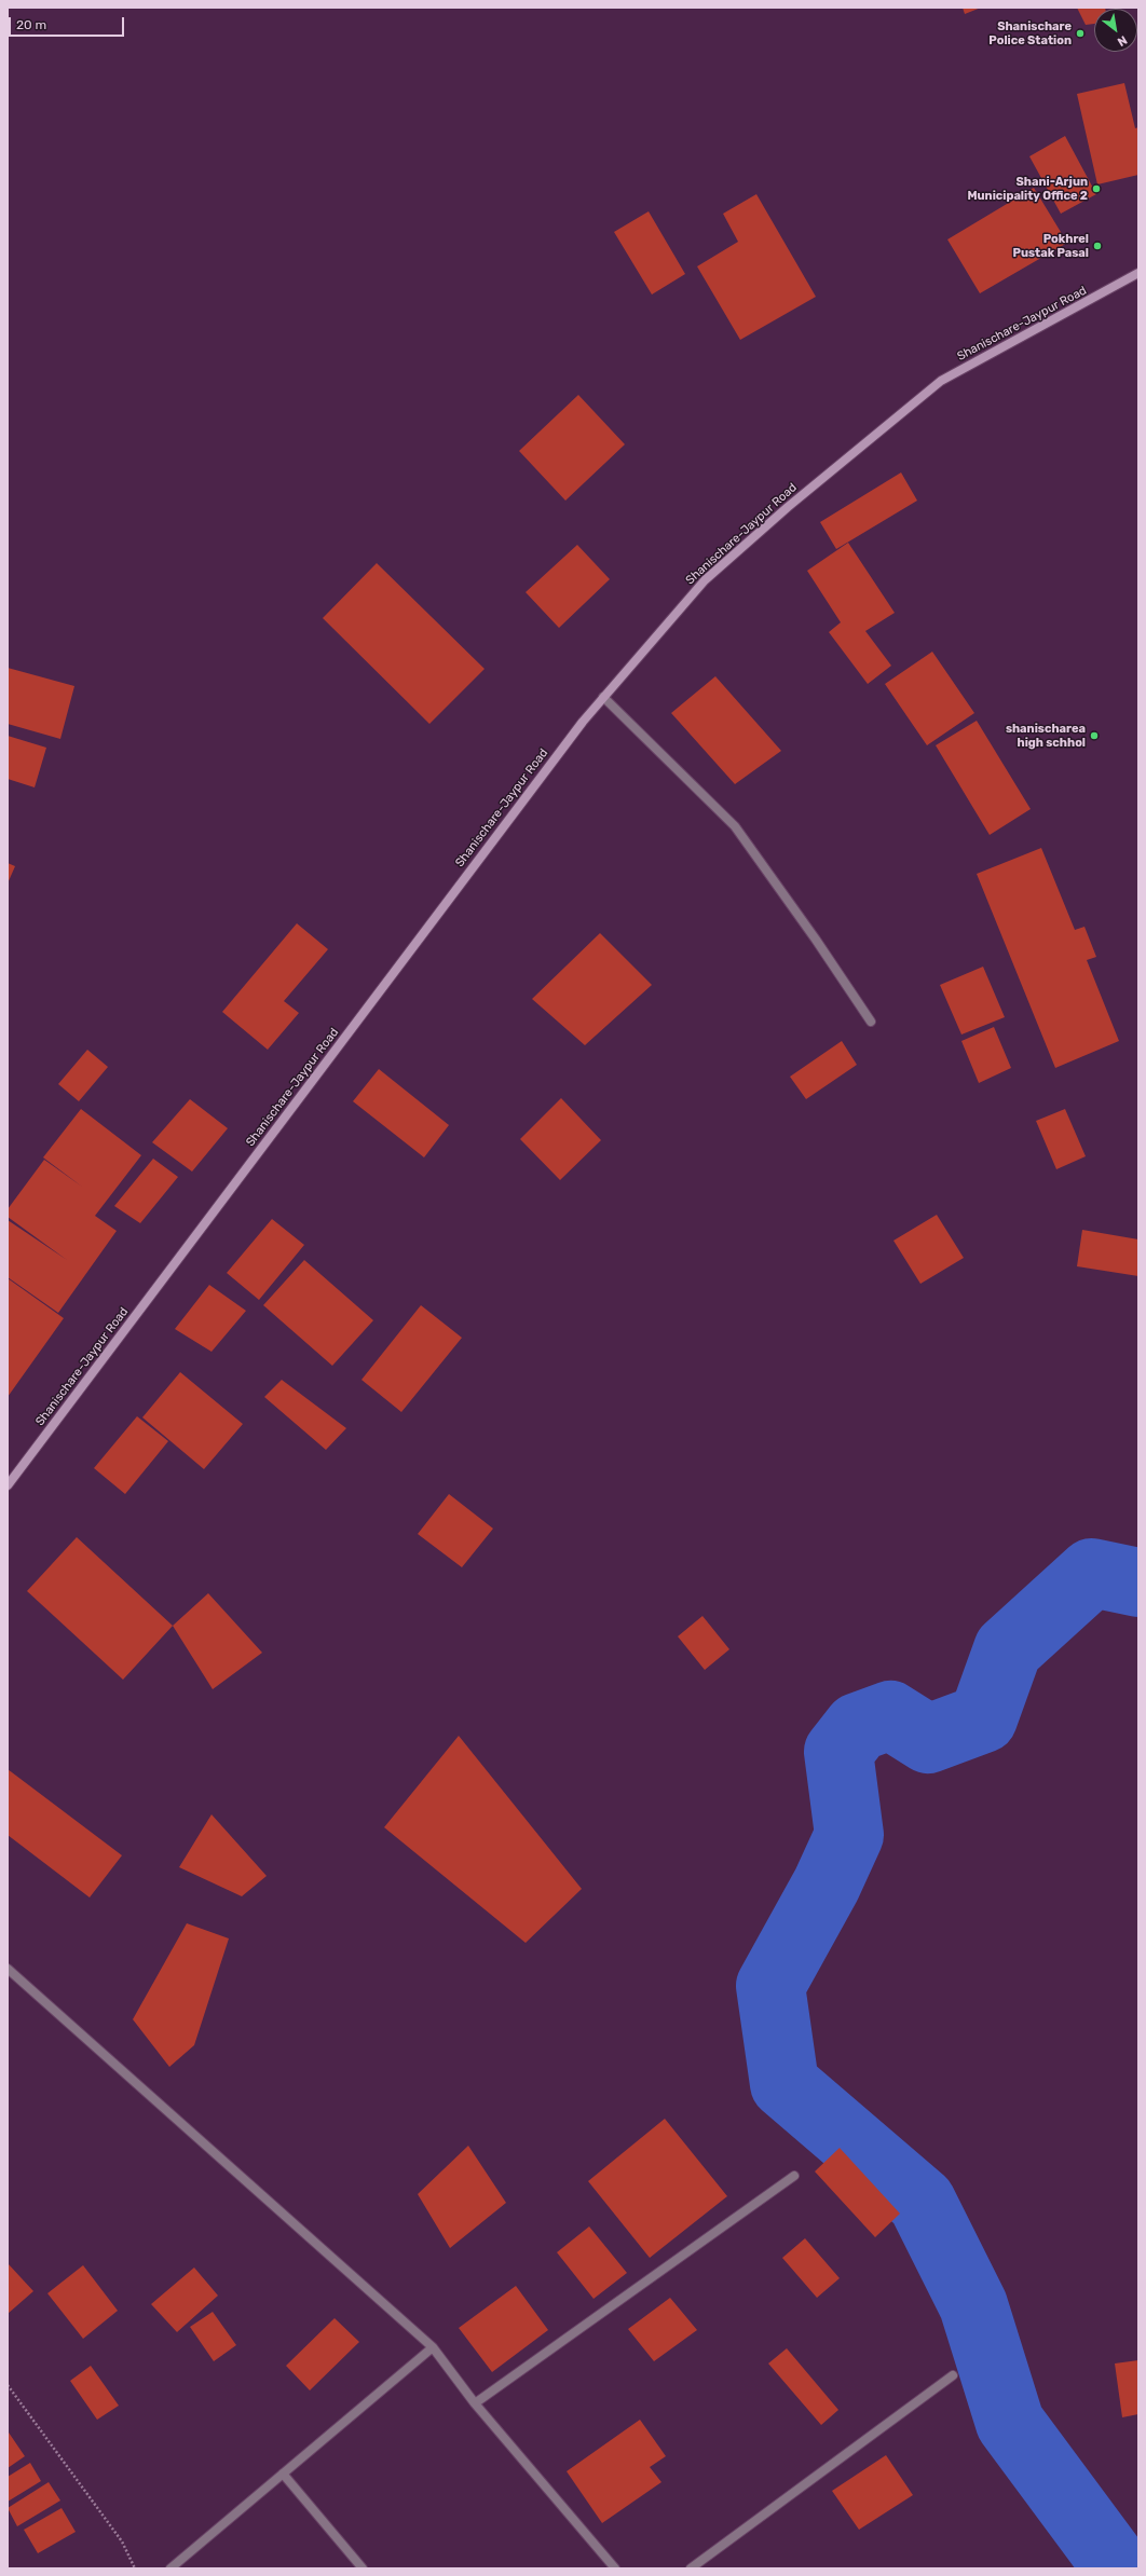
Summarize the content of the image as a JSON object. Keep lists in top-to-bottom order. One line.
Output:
{"streets":{"street":["Shanischare-Jaypur Road"]},"places":["Shanischare Police Station","Shani-Arjun Municipality Office 2","Pokhrel Pustak Pasal","shanischarea high schhol"],"scale_bar":"20 m","north":"bottom right"}
